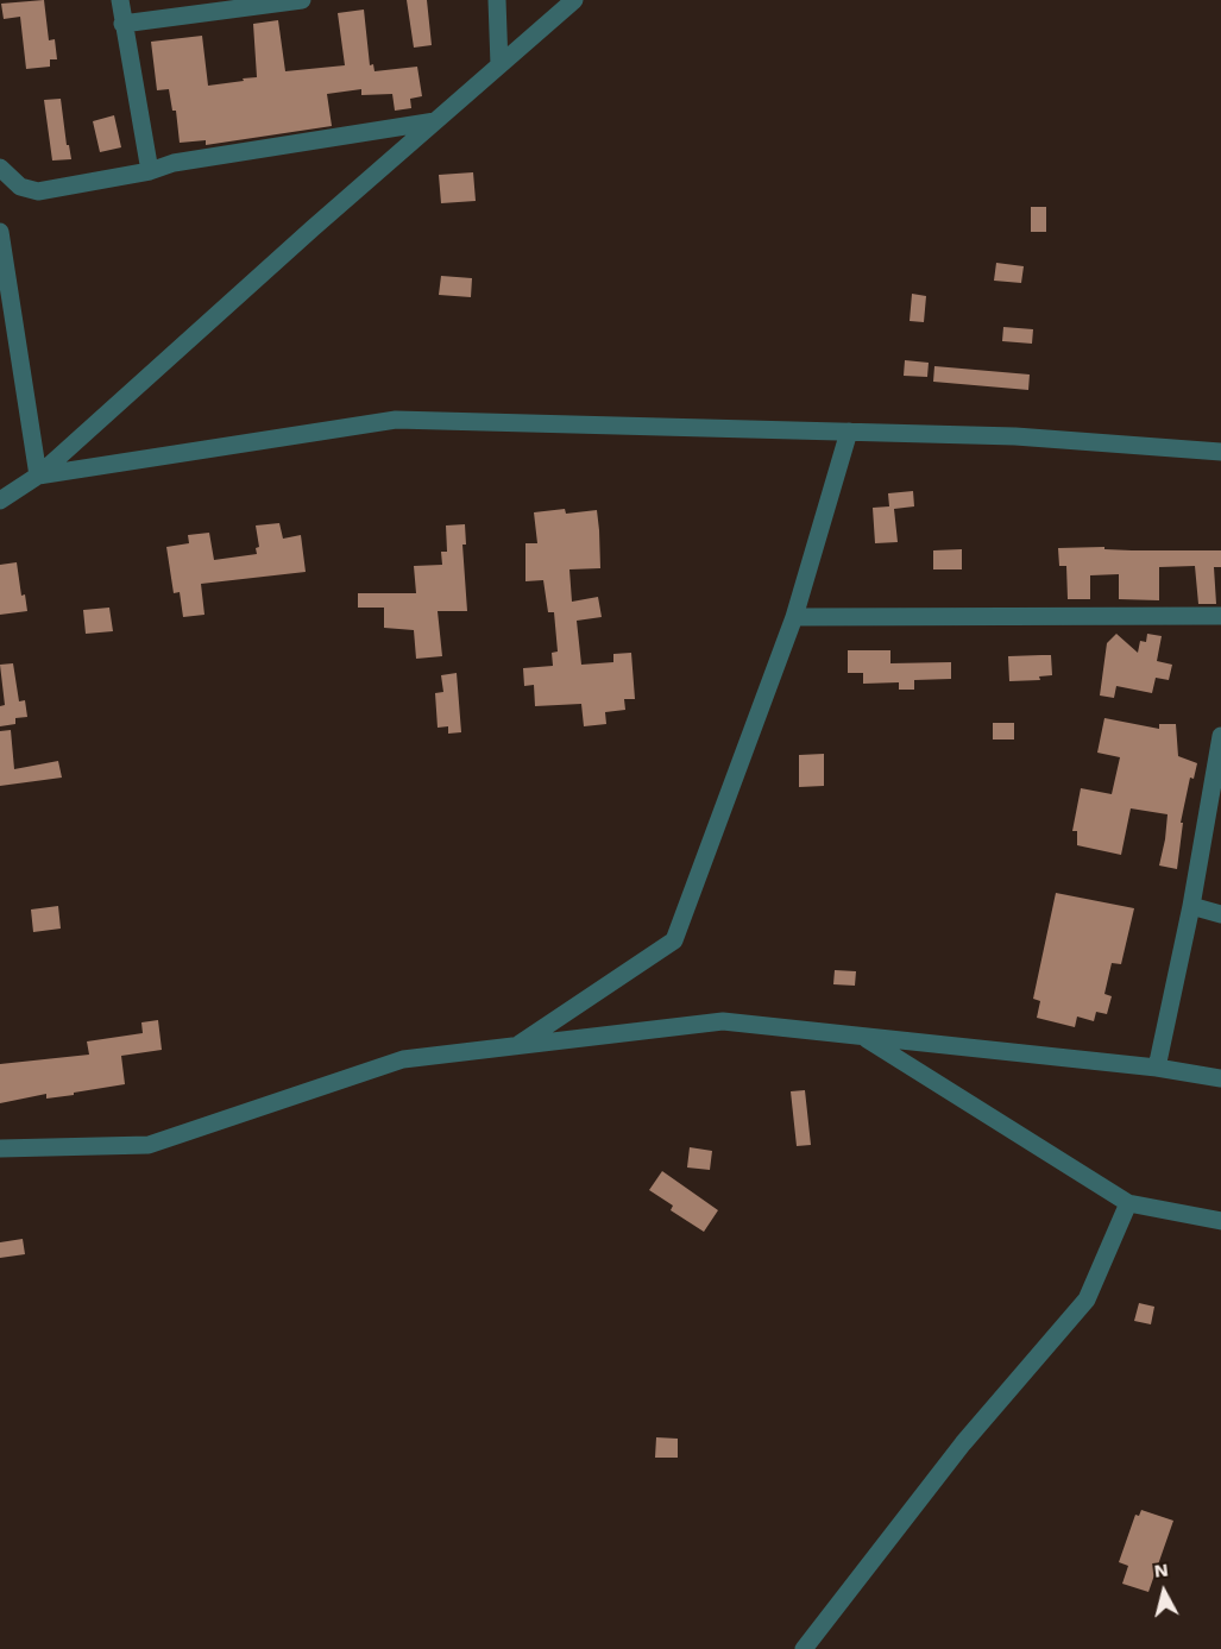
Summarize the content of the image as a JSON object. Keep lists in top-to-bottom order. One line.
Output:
{"north":"top"}
